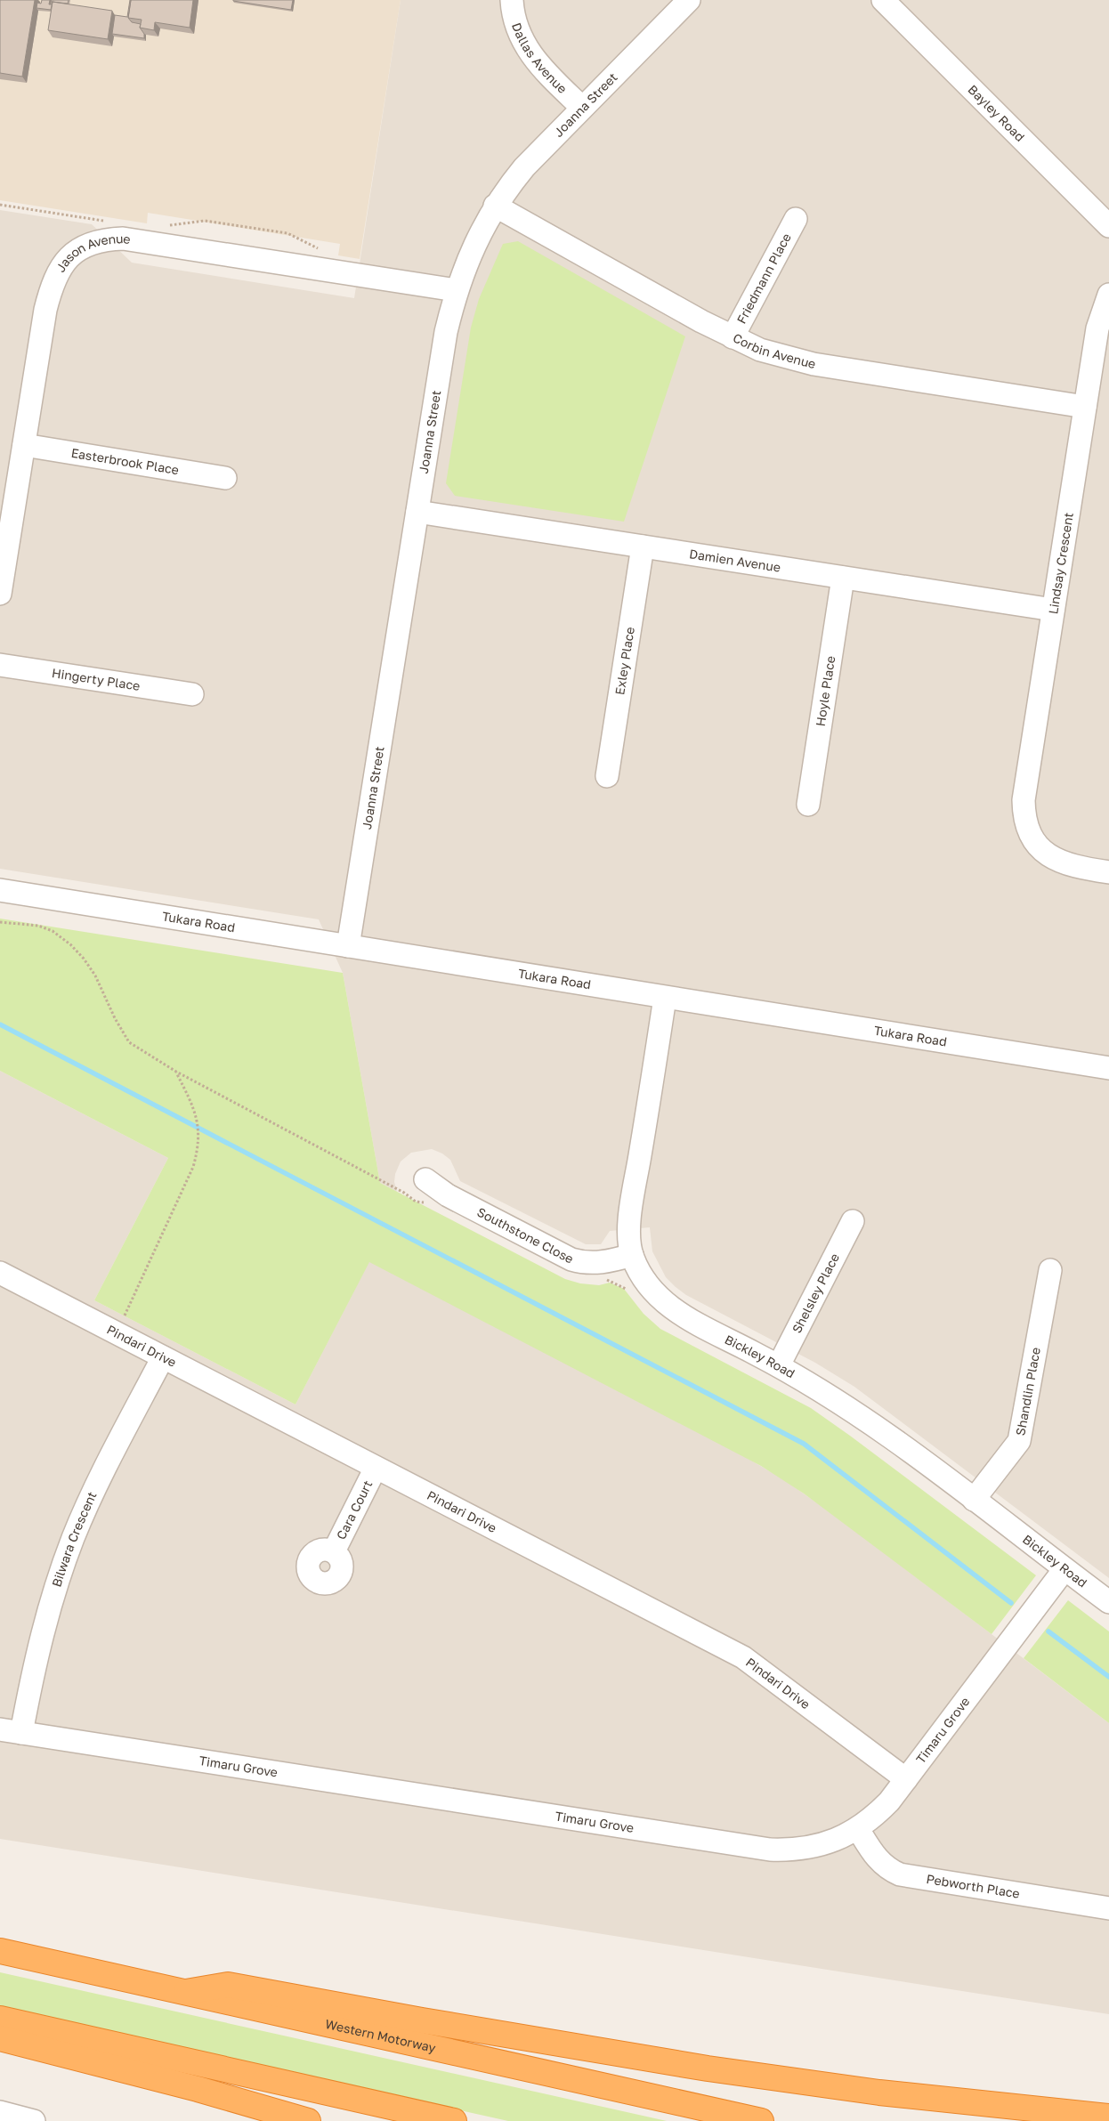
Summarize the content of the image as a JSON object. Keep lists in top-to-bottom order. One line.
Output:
{"streets":{"highway":["Western Motorway"],"street":["Dallas Avenue","Joanna Street","Bayley Road","Jason Avenue","Friedmann Place","Corbin Avenue","Easterbrook Place","Damien Avenue","Lindsay Crescent","Exley Place","Hingerty Place","Hoyle Place","Tukara Road","Southstone Close","Shelsley Place","Pindari Drive","Bickley Road","Shandlin Place","Cara Court","Bilwara Crescent","Timaru Grove","Pebworth Place"]},"crossings":[["Dallas Avenue","Joanna Street"],["Joanna Street","Jason Avenue"],["Joanna Street","Corbin Avenue"],["Joanna Street","Damien Avenue"],["Joanna Street","Tukara Road"],["Jason Avenue","Easterbrook Place"],["Friedmann Place","Corbin Avenue"],["Corbin Avenue","Lindsay Crescent"],["Damien Avenue","Lindsay Crescent"],["Damien Avenue","Exley Place"],["Damien Avenue","Hoyle Place"],["Tukara Road","Bickley Road"],["Southstone Close","Bickley Road"],["Shelsley Place","Bickley Road"],["Pindari Drive","Cara Court"],["Pindari Drive","Bilwara Crescent"],["Pindari Drive","Timaru Grove"],["Bickley Road","Shandlin Place"],["Bickley Road","Timaru Grove"],["Bilwara Crescent","Timaru Grove"],["Timaru Grove","Pebworth Place"]]}
